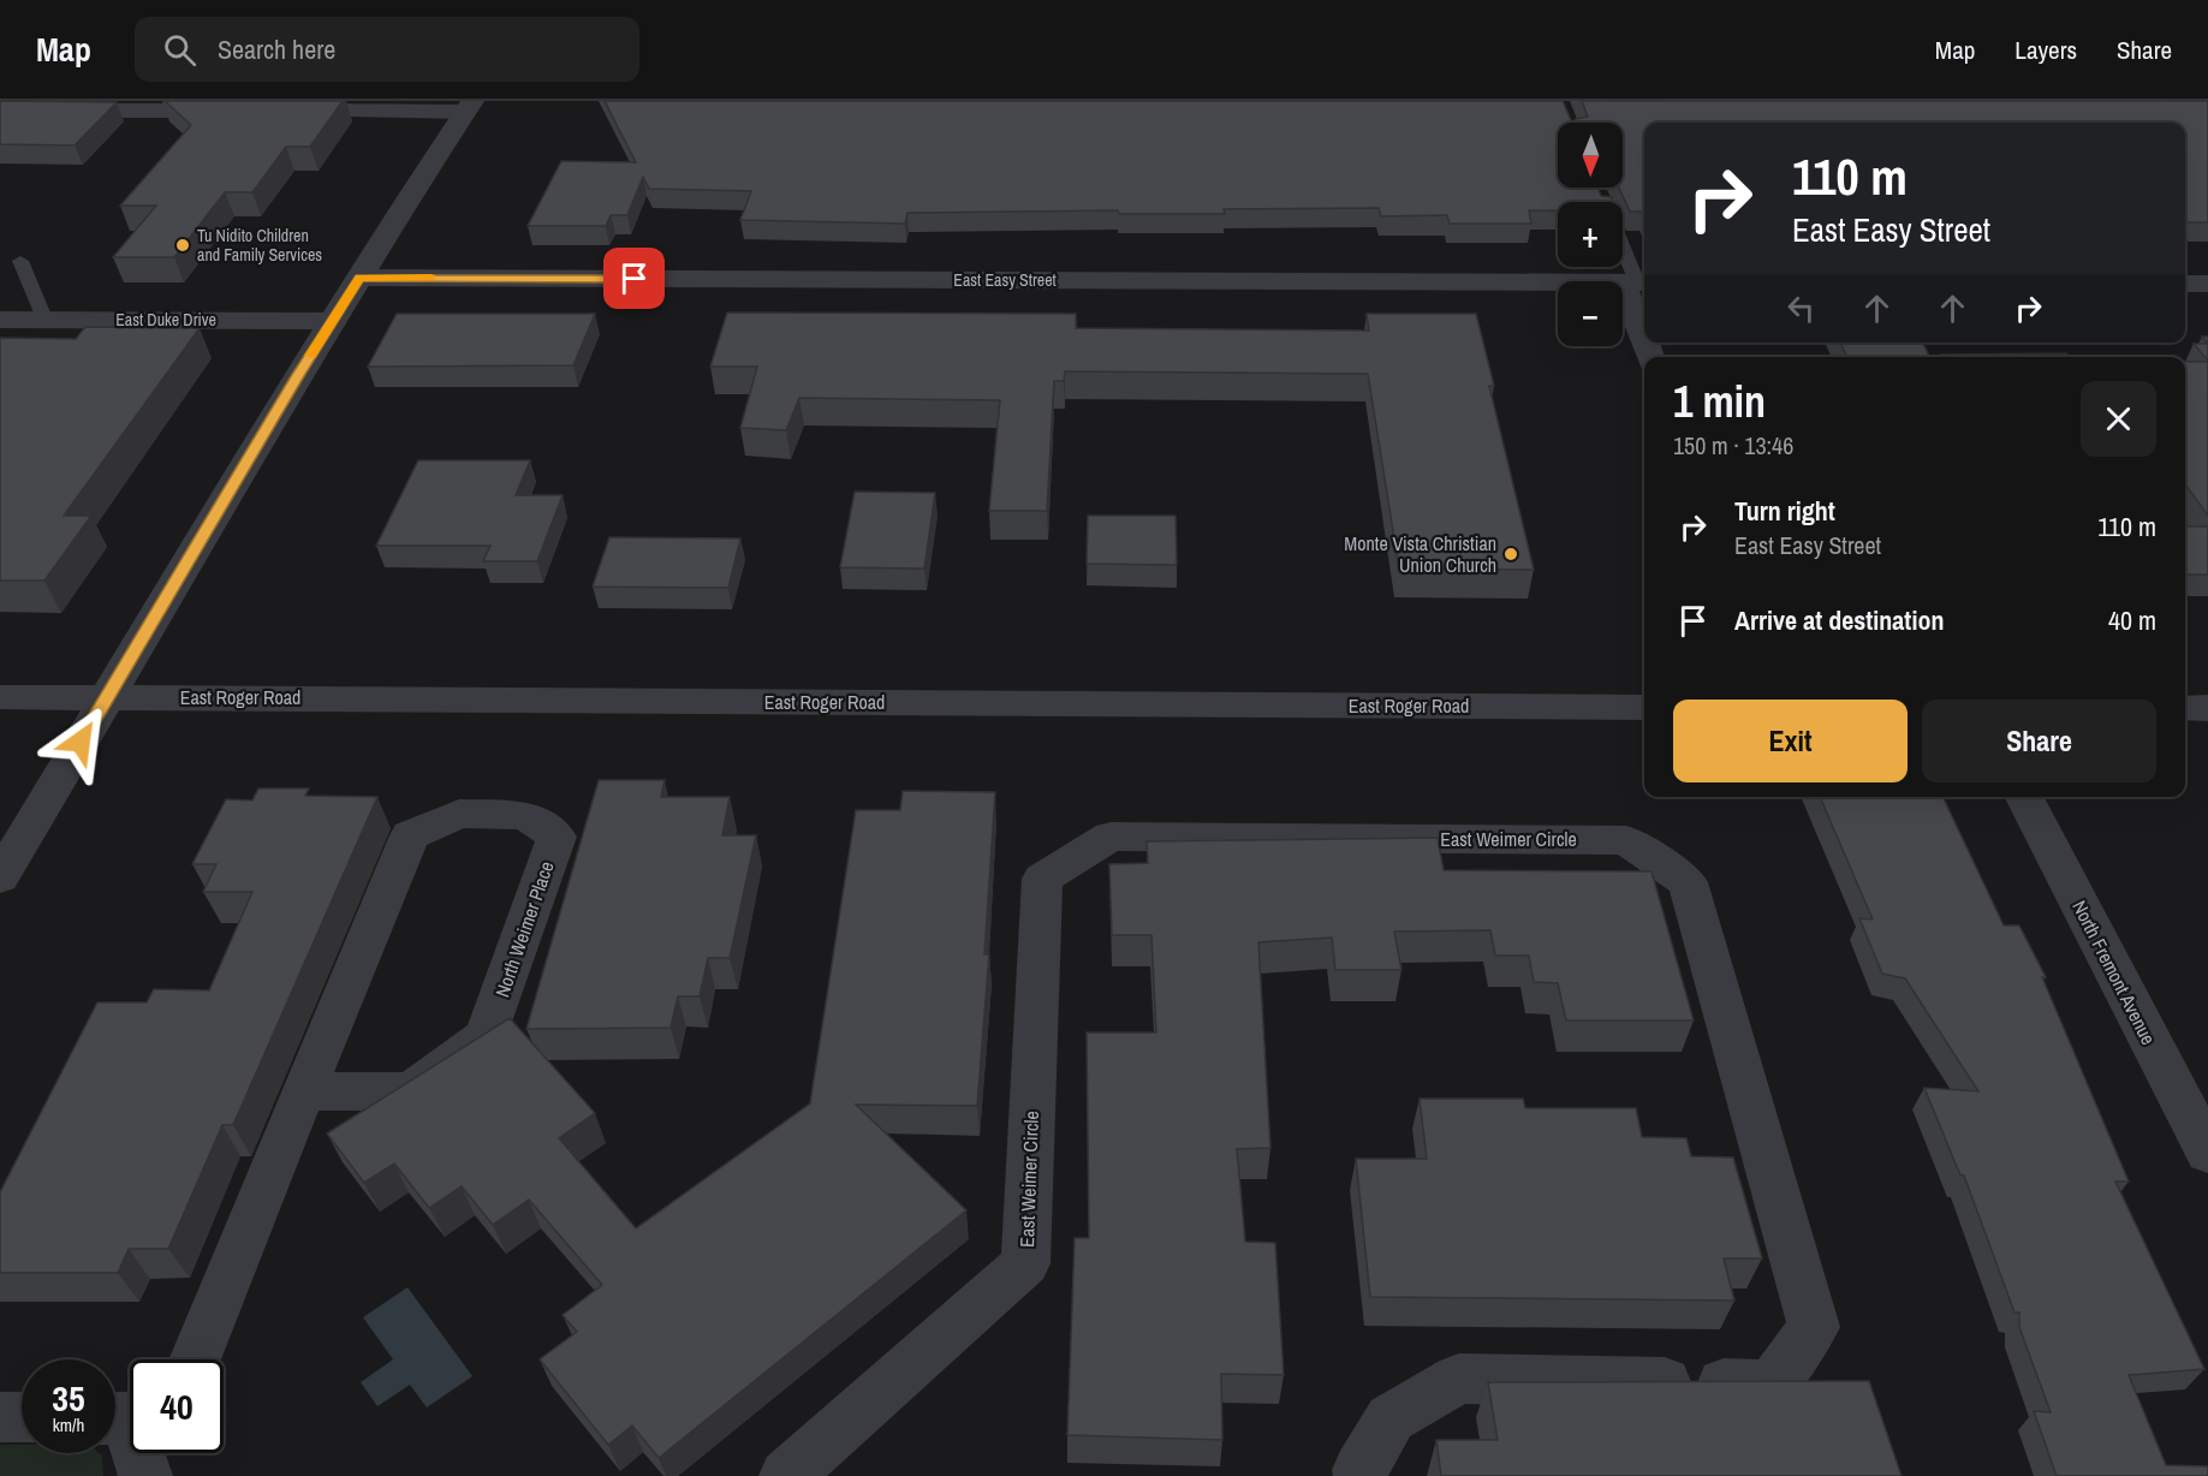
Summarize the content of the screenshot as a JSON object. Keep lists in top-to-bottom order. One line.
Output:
{"streets":{"street":["East Easy Street","East Duke Drive","East Roger Road","East Weimer Circle","North Weimer Place","North Fremont Avenue"]},"places":["Tu Nidito Children and Family Services","Monte Vista Christian Union Church"],"north":"bottom","page":{"header":"Map","search":"Search here","nav":["Map","Layers","Share"],"map_buttons":["+","−"],"turn":["110 m","East Easy Street"],"heading":["1 min","150 m · 13:46"],"list":[{"name":"Turn right","note":"East Easy Street","value":"110 m"},{"name":"Arrive at destination","value":"40 m"}],"buttons":["Exit","Share"],"speed":"35 km/h","limit":"40"}}
